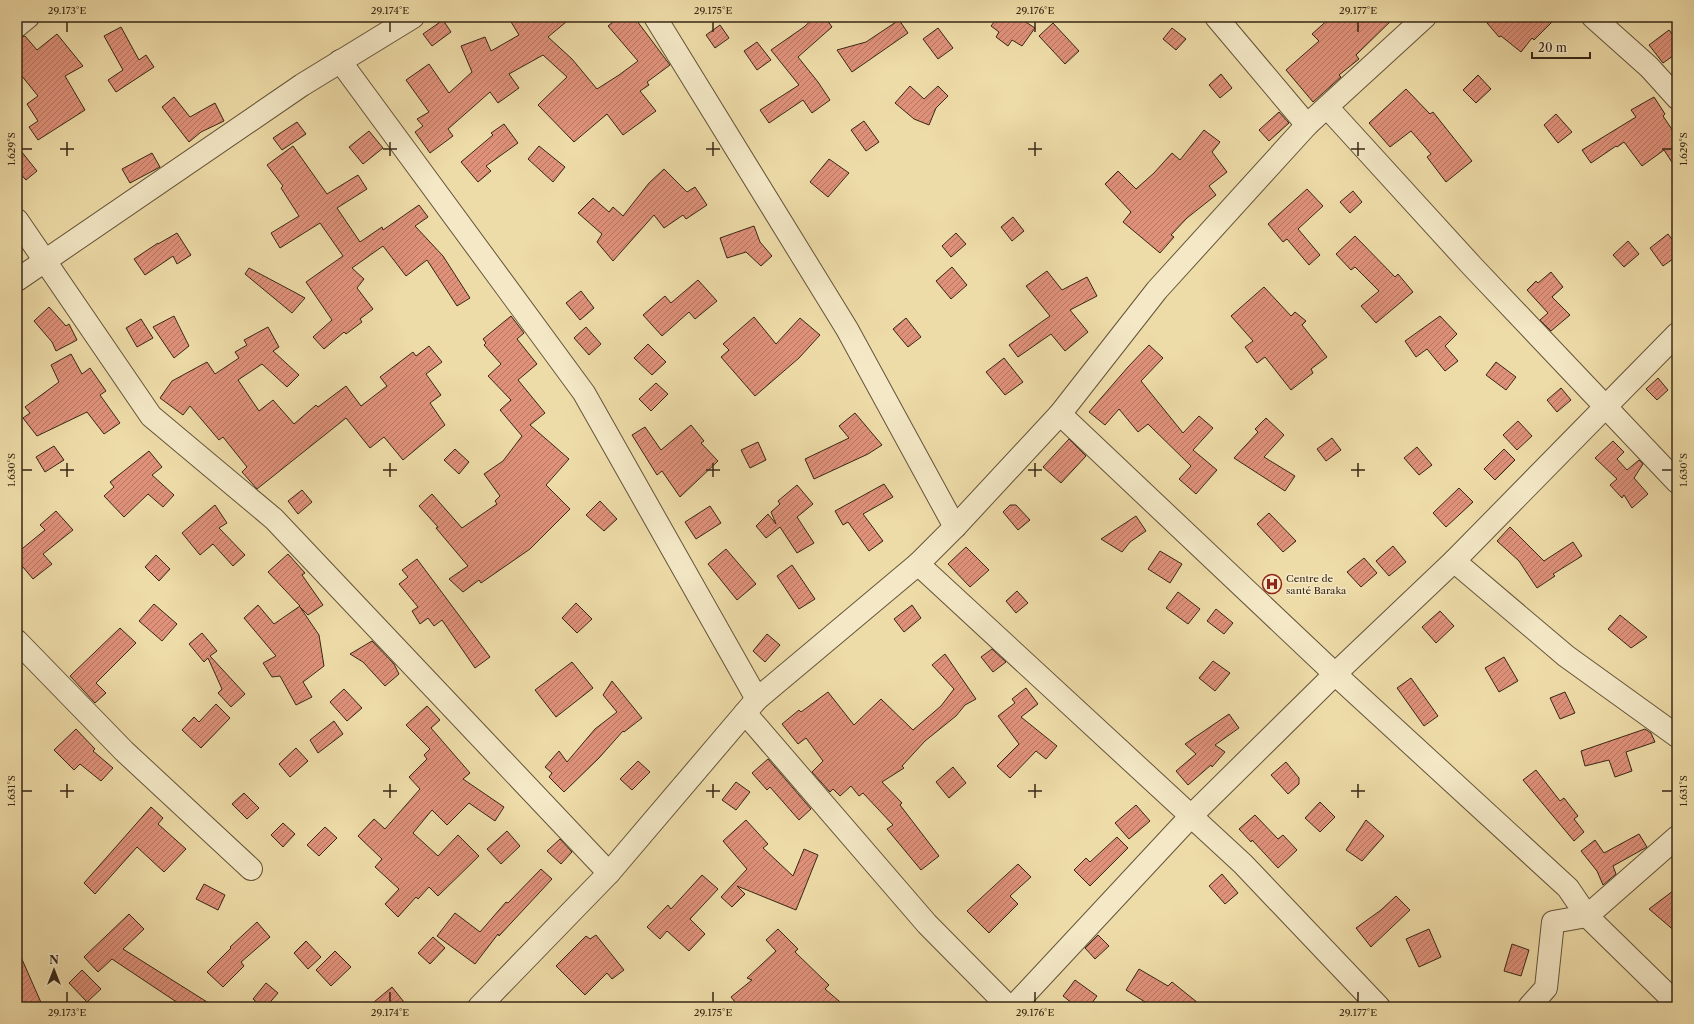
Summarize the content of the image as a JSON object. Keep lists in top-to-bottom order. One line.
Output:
{"places":{"hospital":["Centre de santé Baraka"]},"scale_bar":"20 m","north":"top","coordinates":["29.173°E","29.174°E","29.175°E","29.176°E","29.177°E","1.629°S","1.630°S","1.631°S"]}
